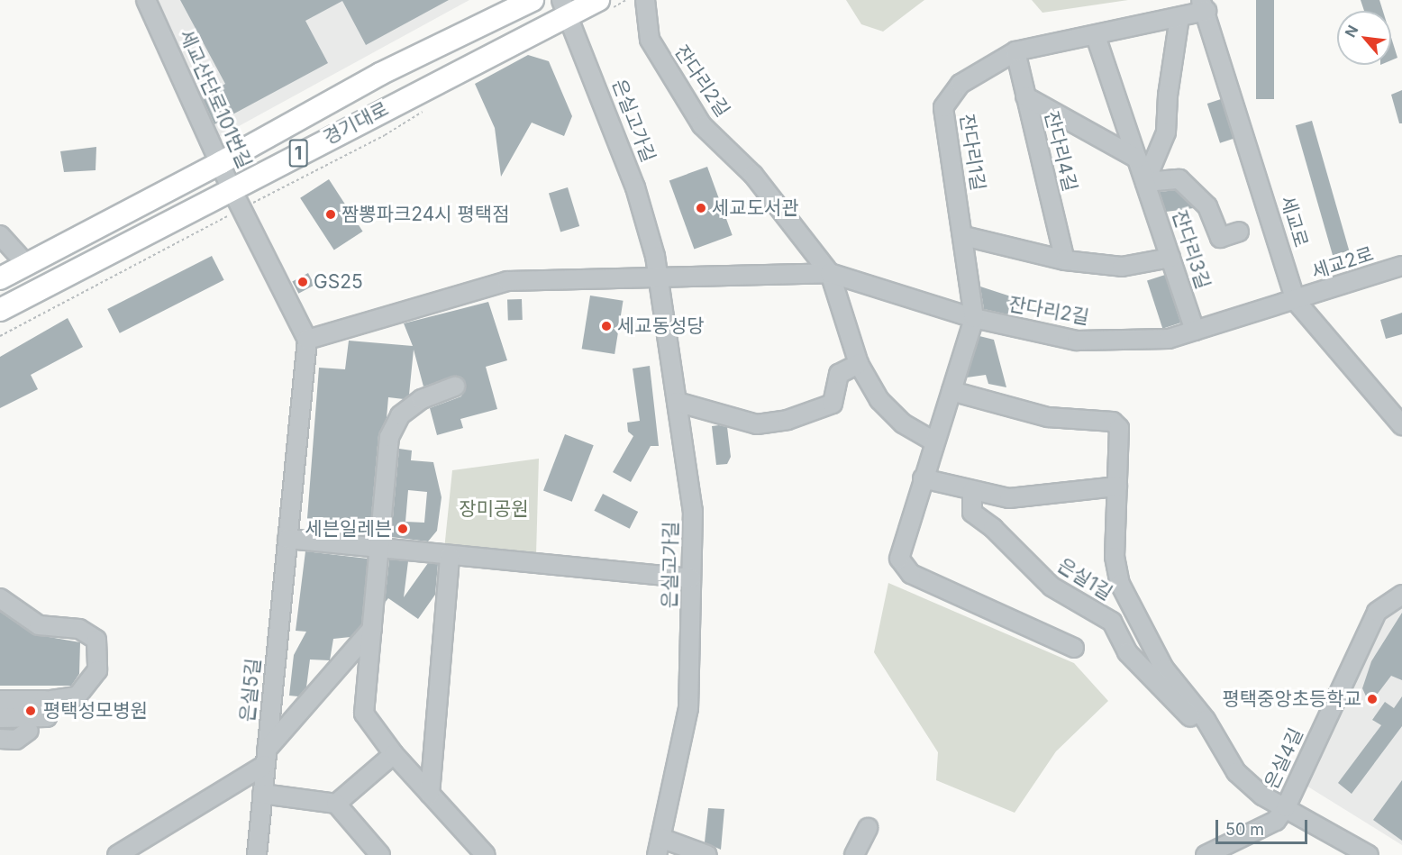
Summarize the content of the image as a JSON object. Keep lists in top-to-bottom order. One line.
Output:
{"streets":{"main road":["경기대로","1"],"street":["잔다리2길","세교산단로101번길","은실고가길","잔다리4길","잔다리1길","세교로","잔다리3길","세교2로","은실1길","은실5길","은실4길"]},"crossings":[["잔다리2길","은실고가길"],["잔다리2길","잔다리1길"],["잔다리2길","세교로"],["잔다리2길","잔다리3길"],["잔다리2길","세교2로"],["세교산단로101번길","경기대로"],["세교산단로101번길","은실5길"],["은실고가길","경기대로"],["잔다리4길","잔다리1길"],["잔다리1길","세교로"],["잔다리1길","잔다리3길"],["세교로","세교2로"],["은실1길","은실4길"]],"parks":["장미공원"],"places":["세교도서관","짬뽕파크24시 평택점","GS25","세교동성당","세븐일레븐","평택중앙초등학교","평택성모병원"],"scale_bar":"50 m","north":"top left"}
